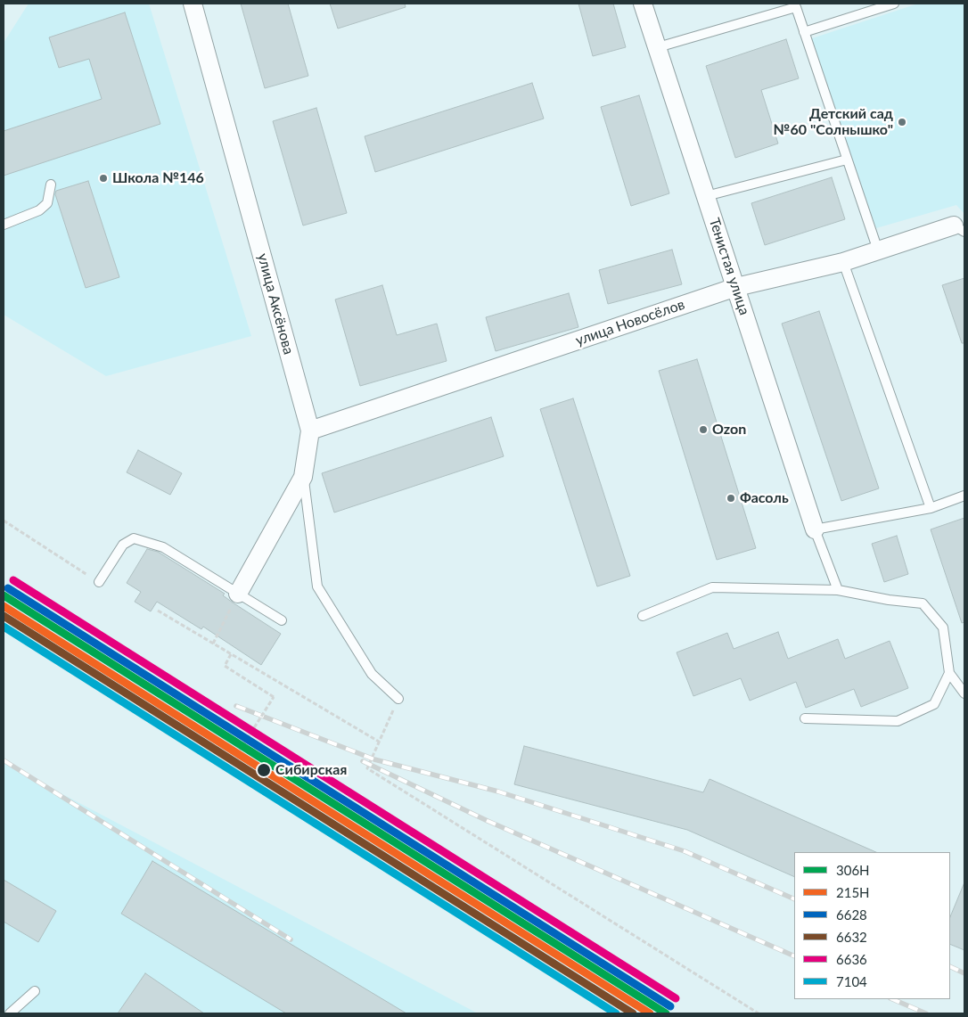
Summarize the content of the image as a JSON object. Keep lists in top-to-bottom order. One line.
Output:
{"streets":{"street":["Тенистая улица","улица Аксёнова","улица Новосёлов"]},"crossings":[["Тенистая улица","улица Новосёлов"],["улица Аксёнова","улица Новосёлов"]],"places":["Детский сад №60 \"Солнышко\"","Школа №146","Ozon","Фасоль","Сибирская"],"lines":["transit line 6636","transit line 6628","transit line 306Н","transit line 215Н","transit line 6632","transit line 7104"],"legend":["306Н","215Н","6628","6632","6636","7104"]}
